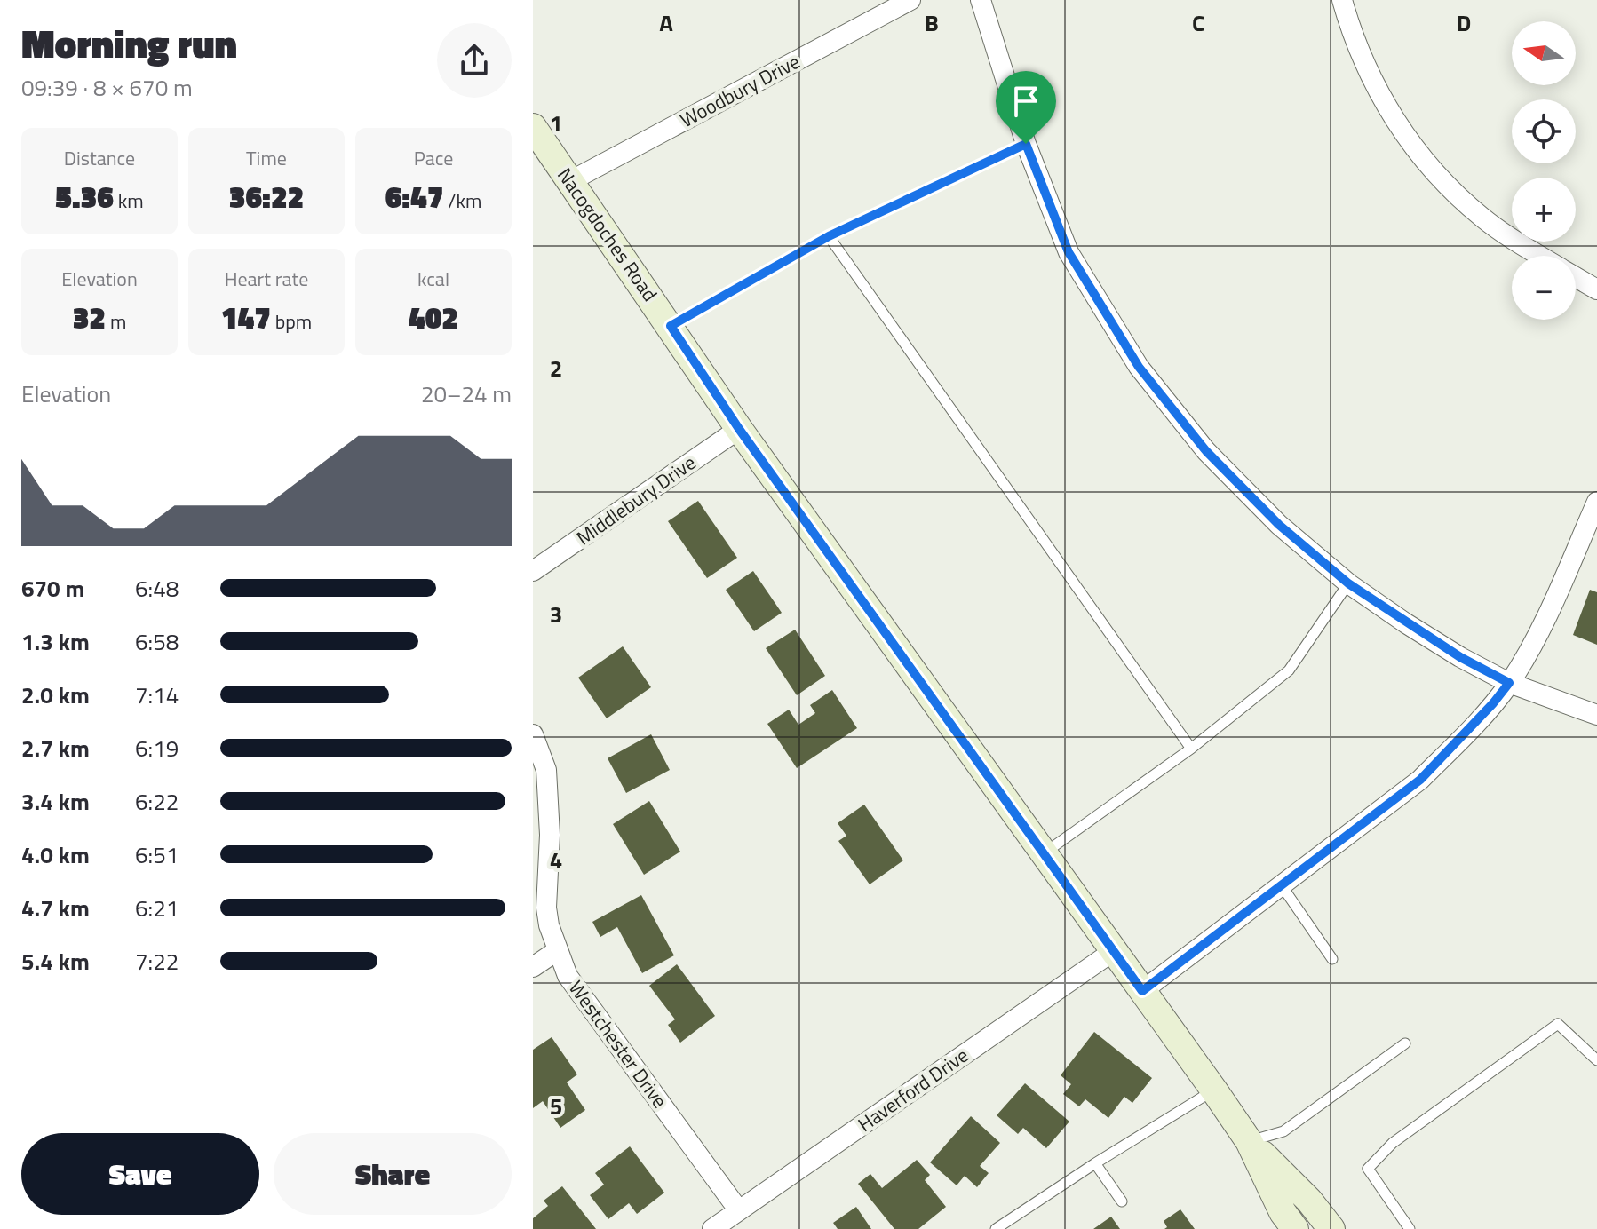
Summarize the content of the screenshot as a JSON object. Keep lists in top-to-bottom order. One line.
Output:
{"streets":{"main road":["Nacogdoches Road"],"street":["Woodbury Drive","Middlebury Drive","Westchester Drive","Haverford Drive"]},"crossings":[["Woodbury Drive","Nacogdoches Road"],["Nacogdoches Road","Middlebury Drive"],["Nacogdoches Road","Haverford Drive"],["Westchester Drive","Haverford Drive"]],"north":"left","page":{"heading":["Morning run","09:39 · 8 × 670 m"],"map_buttons":["+","−"],"stats":[["Distance","5.36 km"],["Time","36:22"],["Pace","6:47 /km"],["Elevation","32 m"],["Heart rate","147 bpm"],["kcal","402"]],"chart":["Elevation","20–24 m"],"list":[{"name":"670 m","note":"6:48"},{"name":"1.3 km","note":"6:58"},{"name":"2.0 km","note":"7:14"},{"name":"2.7 km","note":"6:19"},{"name":"3.4 km","note":"6:22"},{"name":"4.0 km","note":"6:51"},{"name":"4.7 km","note":"6:21"},{"name":"5.4 km","note":"7:22"}],"buttons":["Save","Share"]},"grid":{"columns":["A","B","C","D"],"rows":["1","2","3","4","5"]}}
